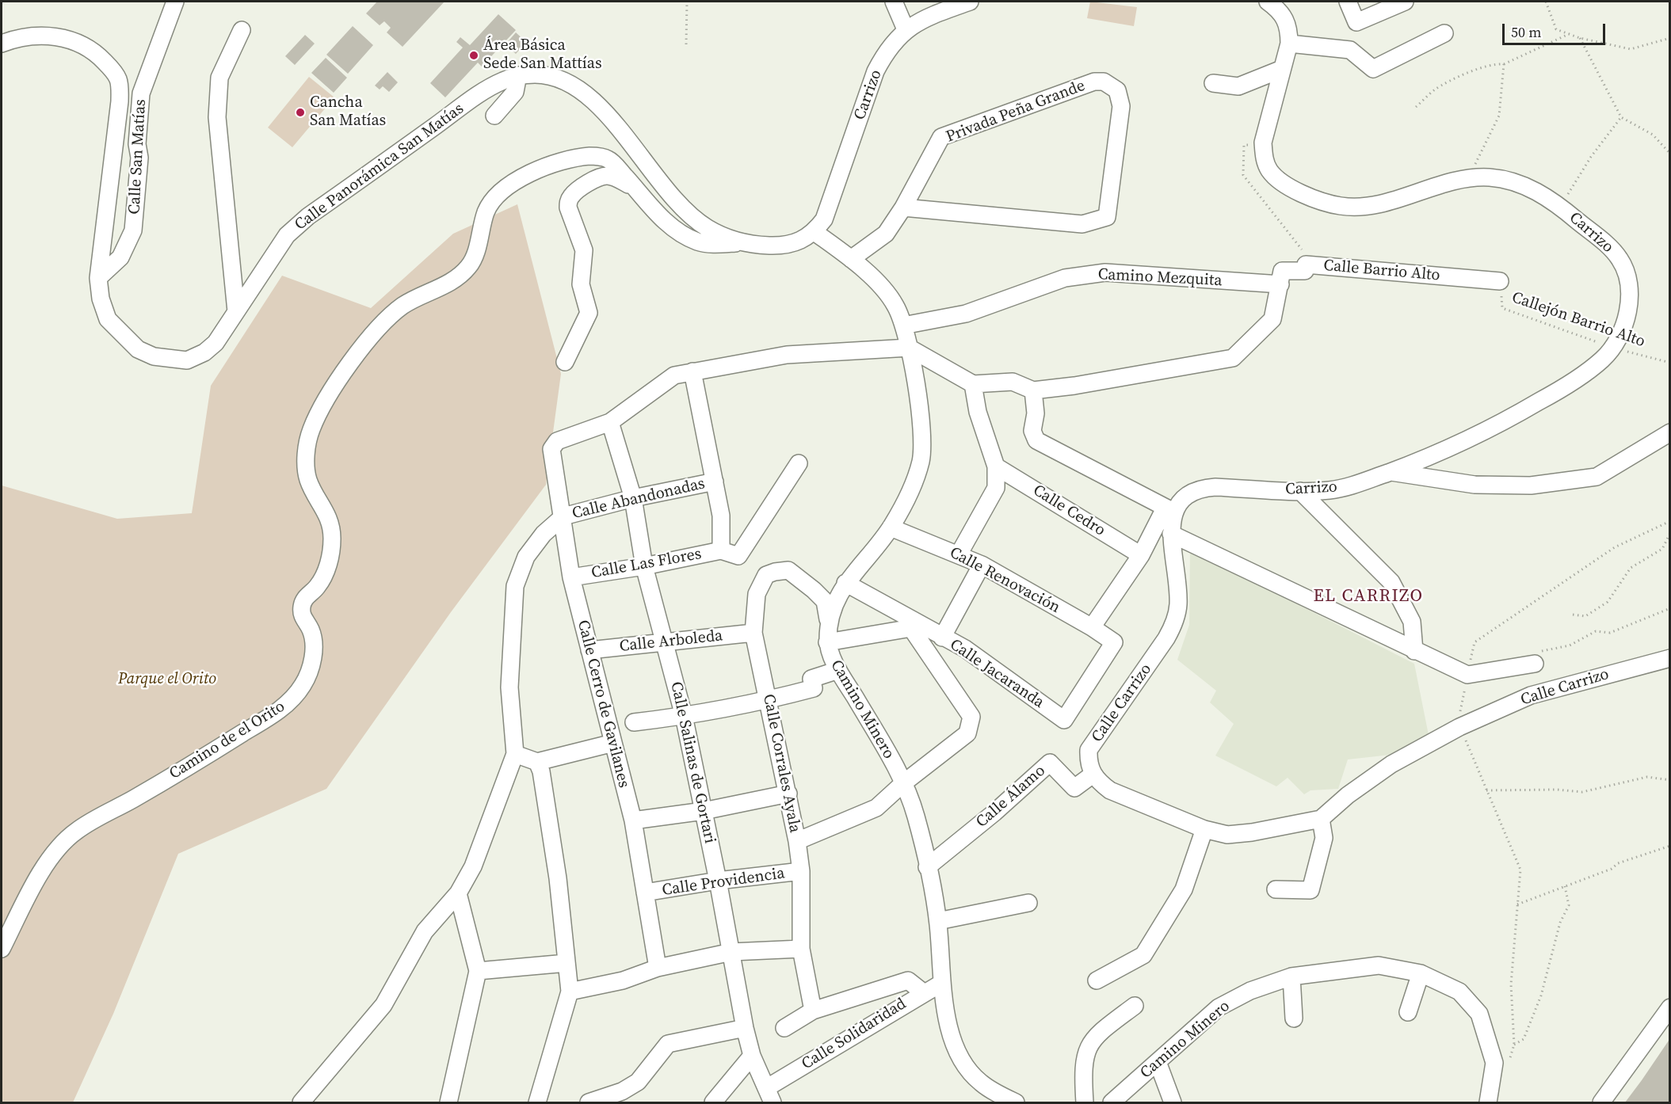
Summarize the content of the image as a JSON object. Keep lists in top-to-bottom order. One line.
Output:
{"streets":{"street":["Carrizo","Privada Peña Grande","Calle San Matías","Calle Panorámica San Matías","Calle Barrio Alto","Camino Mezquita","Calle Abandonadas","Calle Cedro","Calle Las Flores","Calle Renovación","Calle Arboleda","Calle Jacaranda","Calle Carrizo","Calle Cerro de Gavilanes","Camino Minero","Camino de el Orito","Calle Salinas de Gortari","Calle Corrales Ayala","Calle Álamo","Calle Providencia","Calle Solidaridad"],"path":["Callejón Barrio Alto"]},"crossings":[["Carrizo","Calle Panorámica San Matías"],["Carrizo","Callejón Barrio Alto"],["Carrizo","Calle Cedro"],["Carrizo","Calle Renovación"],["Carrizo","Calle Carrizo"],["Carrizo","Camino Minero"],["Privada Peña Grande","Camino Minero"],["Calle San Matías","Calle Panorámica San Matías"],["Calle Panorámica San Matías","Camino Minero"],["Calle Panorámica San Matías","Camino de el Orito"],["Calle Barrio Alto","Camino Mezquita"],["Calle Barrio Alto","Callejón Barrio Alto"],["Camino Mezquita","Camino Minero"],["Calle Abandonadas","Calle Cerro de Gavilanes"],["Calle Abandonadas","Calle Salinas de Gortari"],["Calle Las Flores","Calle Cerro de Gavilanes"],["Calle Las Flores","Calle Salinas de Gortari"],["Calle Renovación","Calle Jacaranda"],["Calle Renovación","Camino Minero"],["Calle Arboleda","Calle Cerro de Gavilanes"],["Calle Arboleda","Calle Salinas de Gortari"],["Calle Arboleda","Calle Corrales Ayala"],["Calle Jacaranda","Camino Minero"],["Calle Carrizo","Calle Álamo"],["Calle Cerro de Gavilanes","Calle Salinas de Gortari"],["Calle Cerro de Gavilanes","Calle Providencia"],["Camino Minero","Calle Corrales Ayala"],["Camino Minero","Calle Álamo"],["Camino Minero","Calle Solidaridad"],["Calle Salinas de Gortari","Calle Providencia"],["Calle Salinas de Gortari","Calle Solidaridad"],["Calle Corrales Ayala","Calle Providencia"]],"districts":["EL CARRIZO"],"parks":["Parque el Orito"],"places":["Área Básica Sede San Mattías","Cancha San Matías"],"scale_bar":"50 m"}
